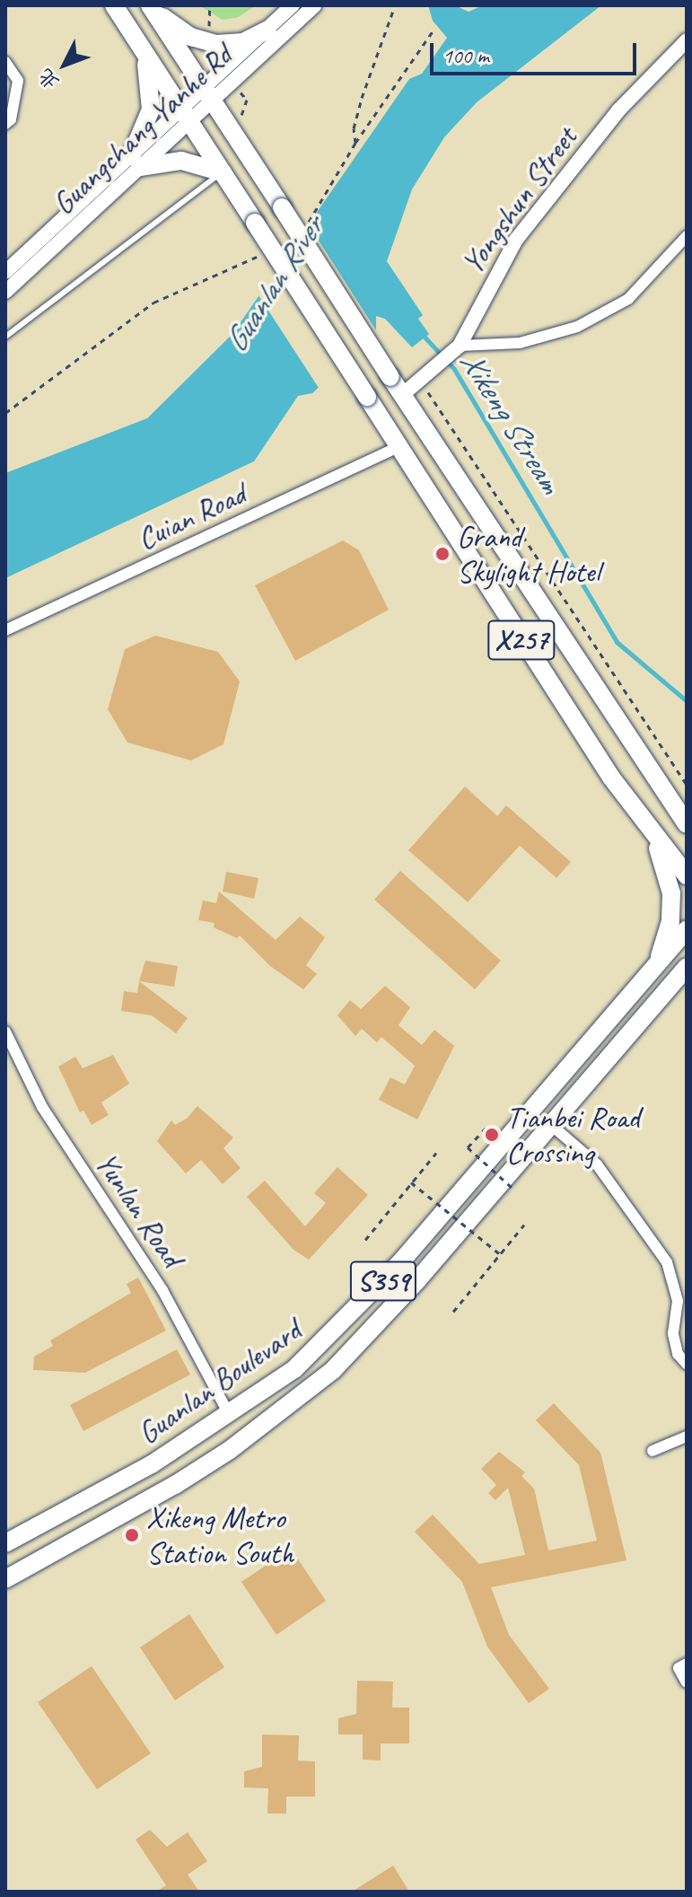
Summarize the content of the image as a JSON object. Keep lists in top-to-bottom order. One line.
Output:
{"streets":{"main road":["X257","S359","Guanlan Boulevard"],"street":["Guangchang Yanhe Rd","Yongshun Street","Cuian Road","Yunlan Road"]},"crossings":[["Guangchang Yanhe Rd","X257"],["Yongshun Street","X257"],["Cuian Road","X257"],["Yunlan Road","Guanlan Boulevard"]],"water":["Guanlan River","Xikeng Stream"],"places":["Grand Skylight Hotel","Tianbei Road Crossing","Xikeng Metro Station South"],"scale_bar":"100 m","north":"bottom left"}
